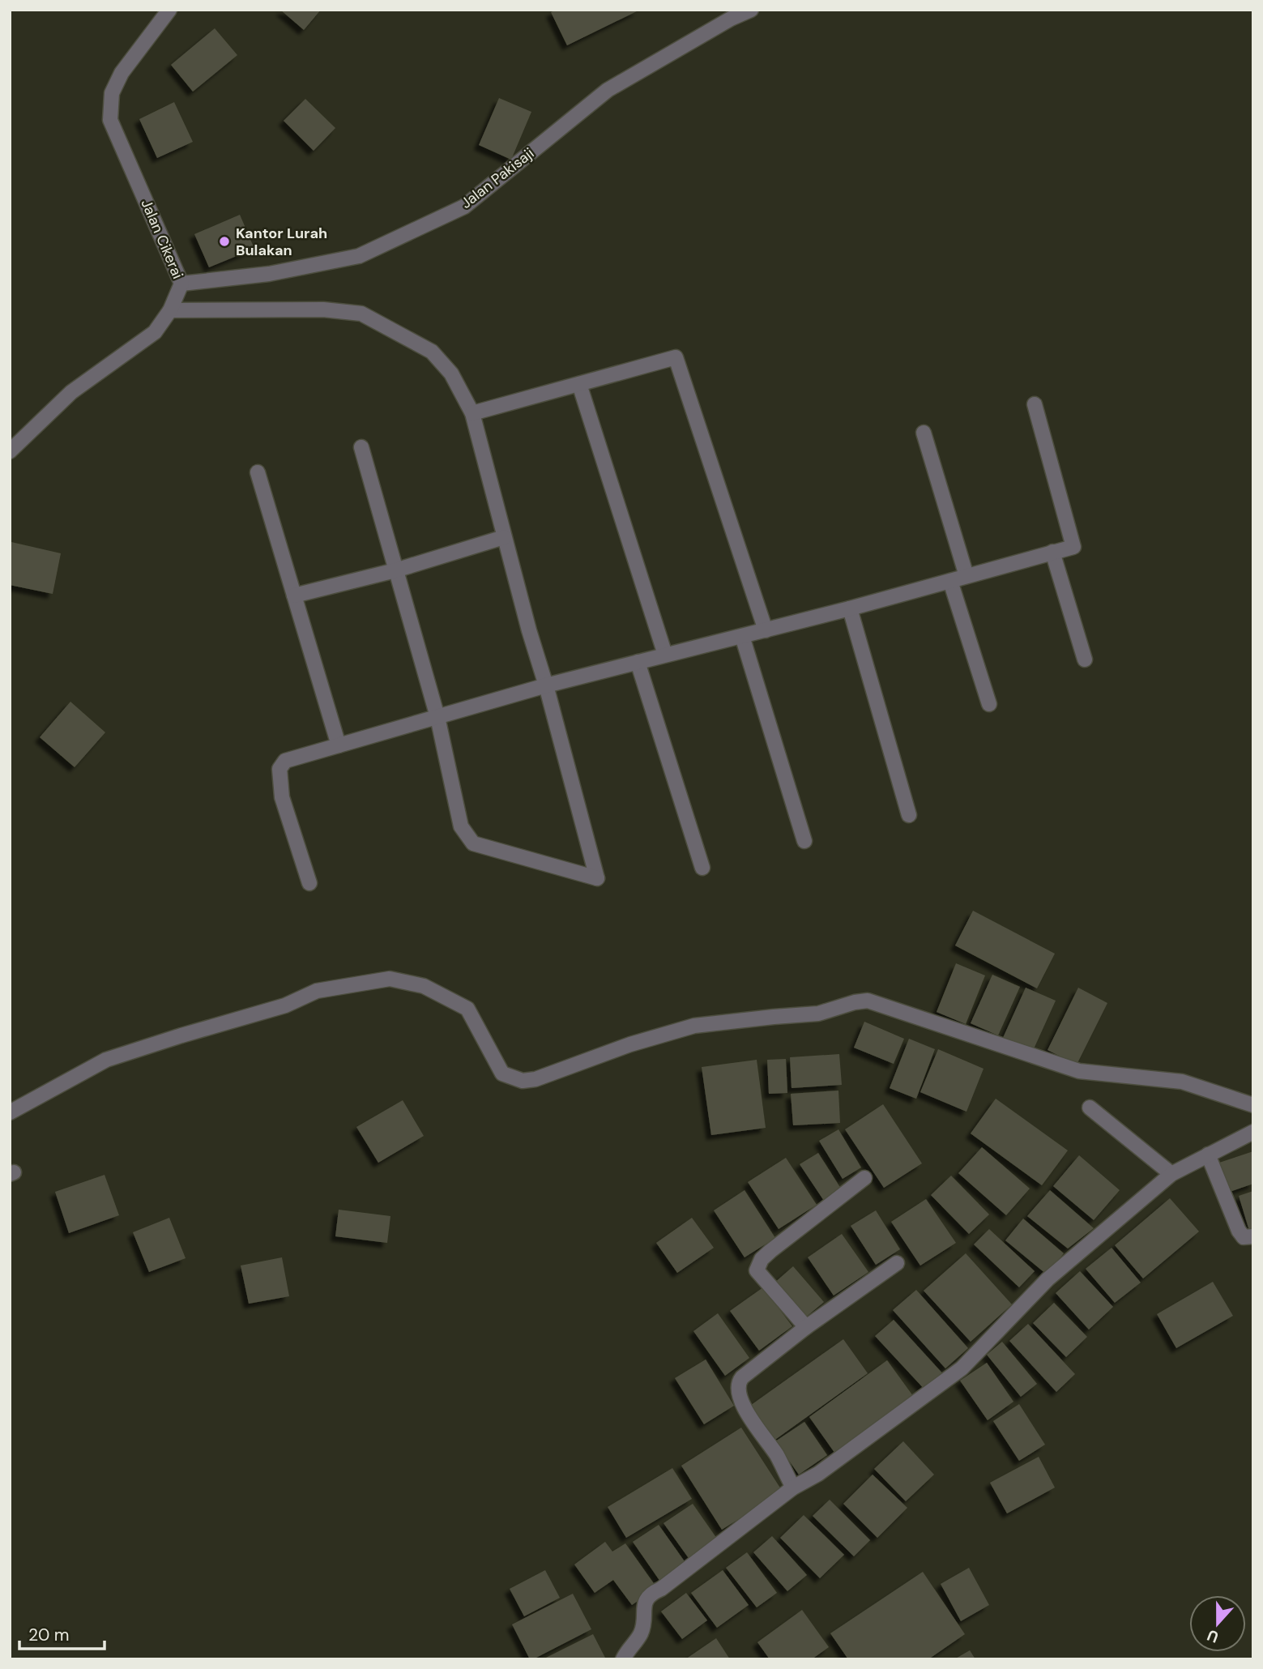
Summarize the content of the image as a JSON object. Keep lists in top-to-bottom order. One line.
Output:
{"streets":{"street":["Jalan Pakisaji","Jalan Cikerai"]},"crossings":[["Jalan Pakisaji","Jalan Cikerai"]],"places":["Kantor Lurah Bulakan"],"scale_bar":"20 m","north":"bottom"}
